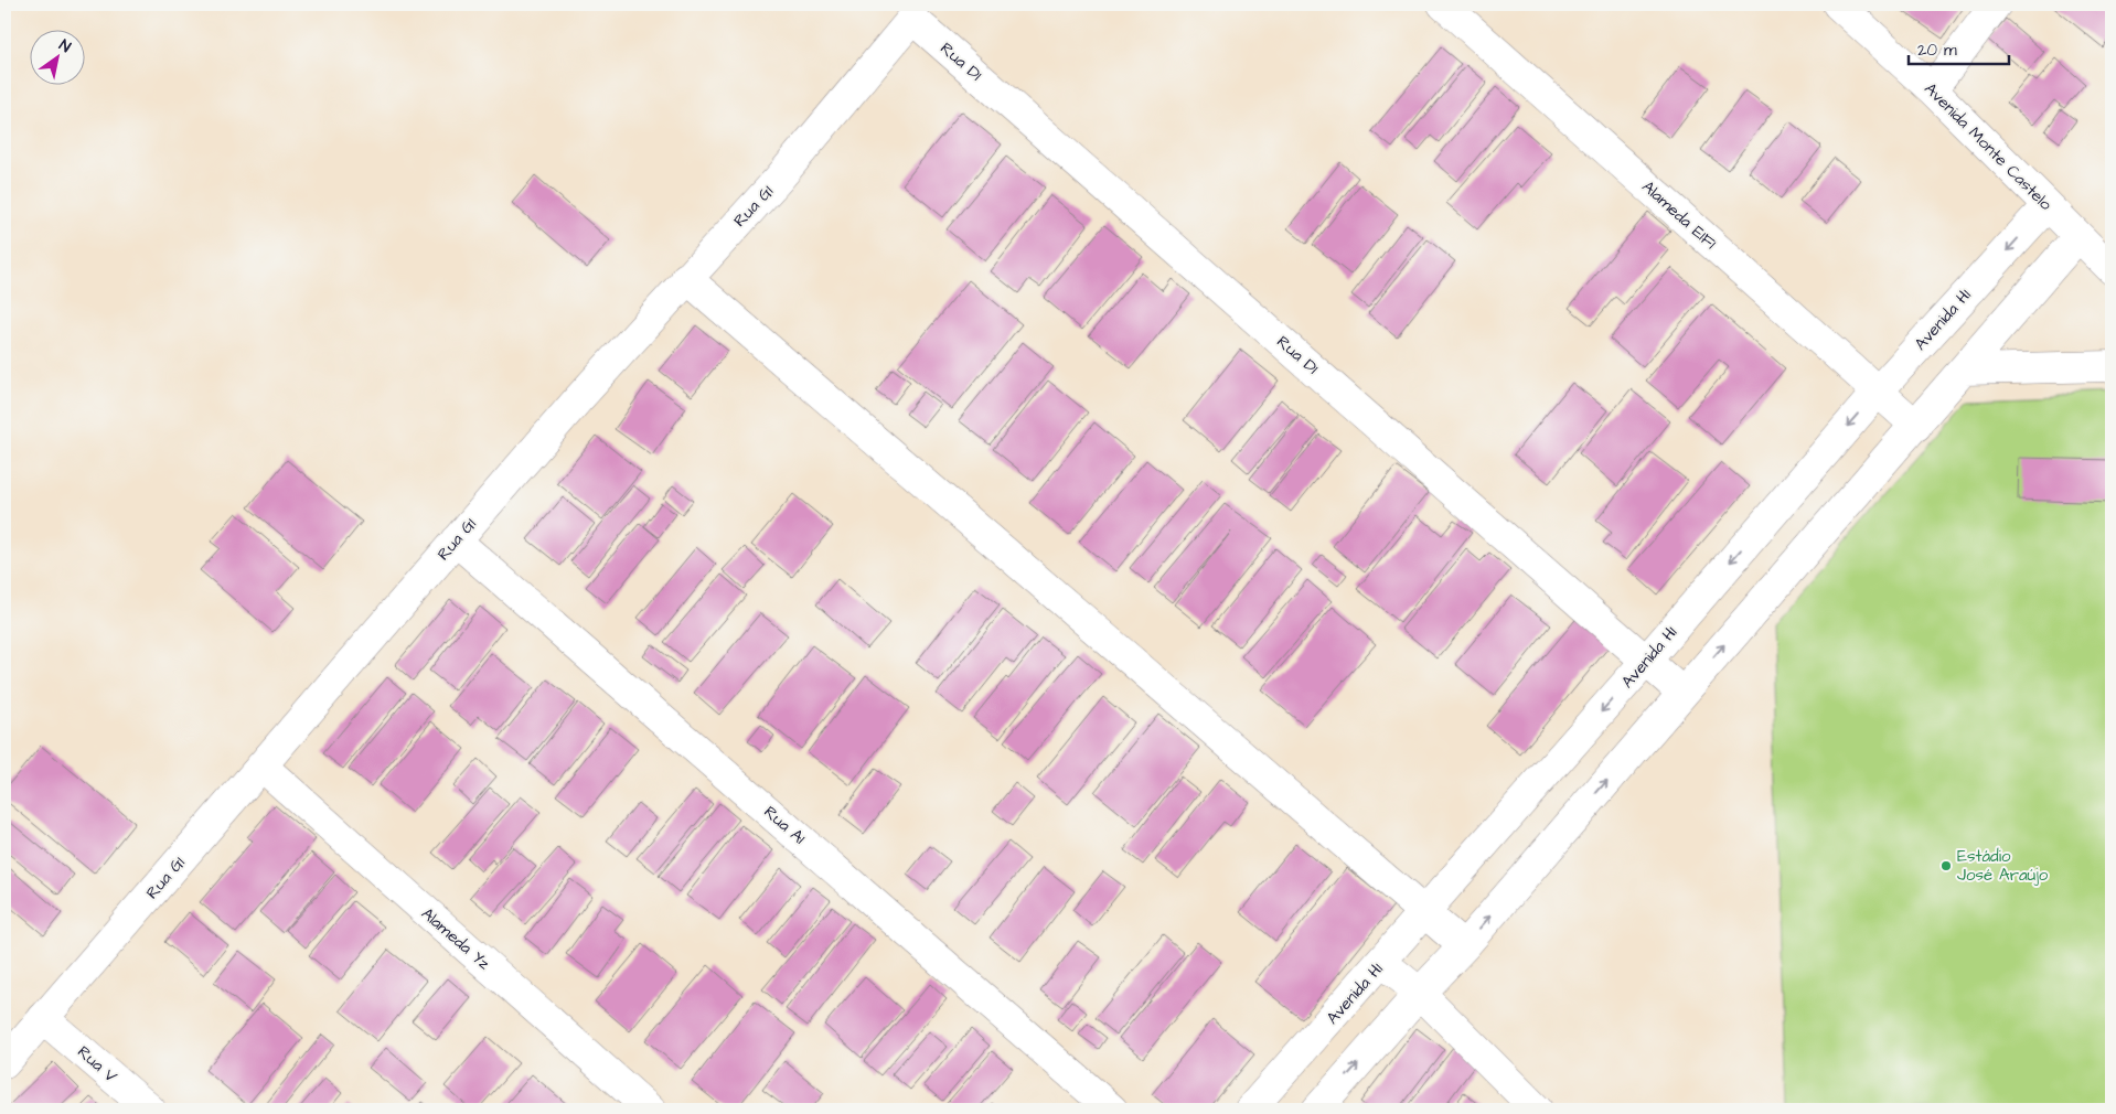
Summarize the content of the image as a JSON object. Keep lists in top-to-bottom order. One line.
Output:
{"streets":{"street":["Rua D1","Avenida Monte Castelo","Rua G1","Alameda E1F1","Avenida H1","Rua A1","Alameda Yz","Rua V"]},"crossings":[["Rua D1","Rua G1"],["Rua D1","Avenida H1"],["Avenida Monte Castelo","Avenida H1"],["Rua G1","Rua A1"],["Rua G1","Alameda Yz"],["Rua G1","Rua V"],["Alameda E1F1","Avenida H1"]],"places":["Estádio José Araújo"],"scale_bar":"20 m","north":"top right"}
